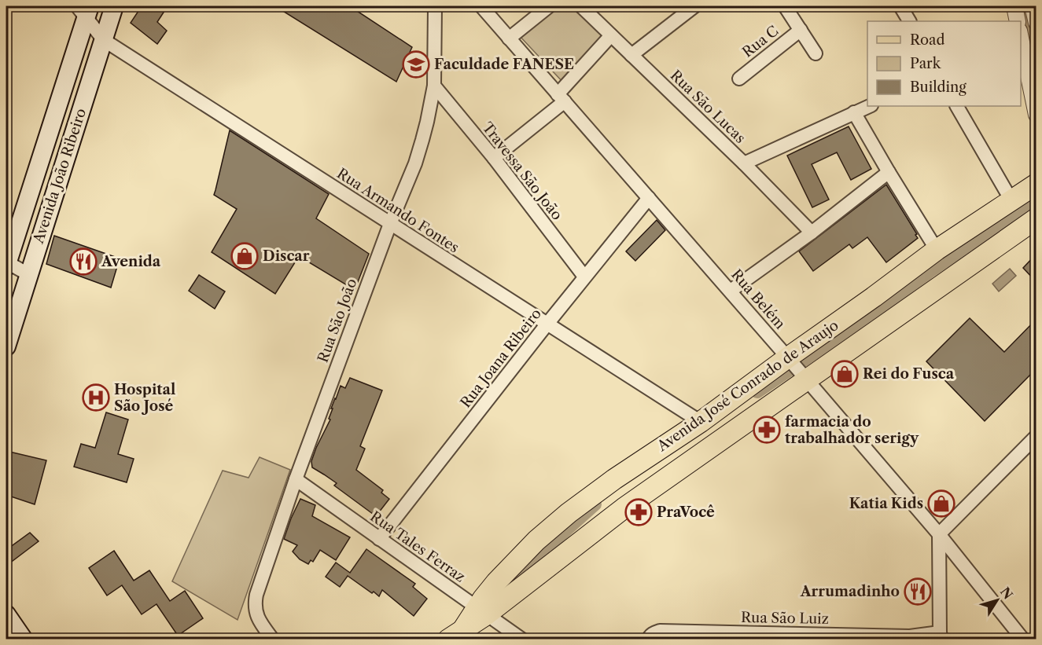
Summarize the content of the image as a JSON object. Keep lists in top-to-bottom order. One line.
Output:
{"streets":{"main road":["Avenida João Ribeiro","Avenida José Conrado de Araujo"],"street":["Rua C","Rua São Lucas","Travessa São João","Rua Armando Fontes","Rua Belém","Rua São João","Rua Joana Ribeiro","Rua Tales Ferraz","Rua São Luiz"]},"crossings":[["Travessa São João","Rua São João"],["Travessa São João","Rua Joana Ribeiro"],["Avenida João Ribeiro","Rua Armando Fontes"],["Rua Armando Fontes","Rua São João"],["Rua Armando Fontes","Rua Joana Ribeiro"],["Rua Armando Fontes","Avenida José Conrado de Araujo"],["Rua Belém","Rua Joana Ribeiro"],["Rua Belém","Avenida José Conrado de Araujo"],["Rua São João","Rua Tales Ferraz"],["Rua Joana Ribeiro","Rua Tales Ferraz"],["Avenida José Conrado de Araujo","Rua Tales Ferraz"]],"places":{"school or university":["Faculdade FANESE"],"shop":["Discar","Rei do Fusca","Katia Kids"],"restaurant":["Avenida","Arrumadinho"],"hospital":["Hospital São José"],"pharmacy":["farmacia do trabalhador serigy","PraVocê"]},"legend":["Road","Park","Building"],"north":"top right"}
